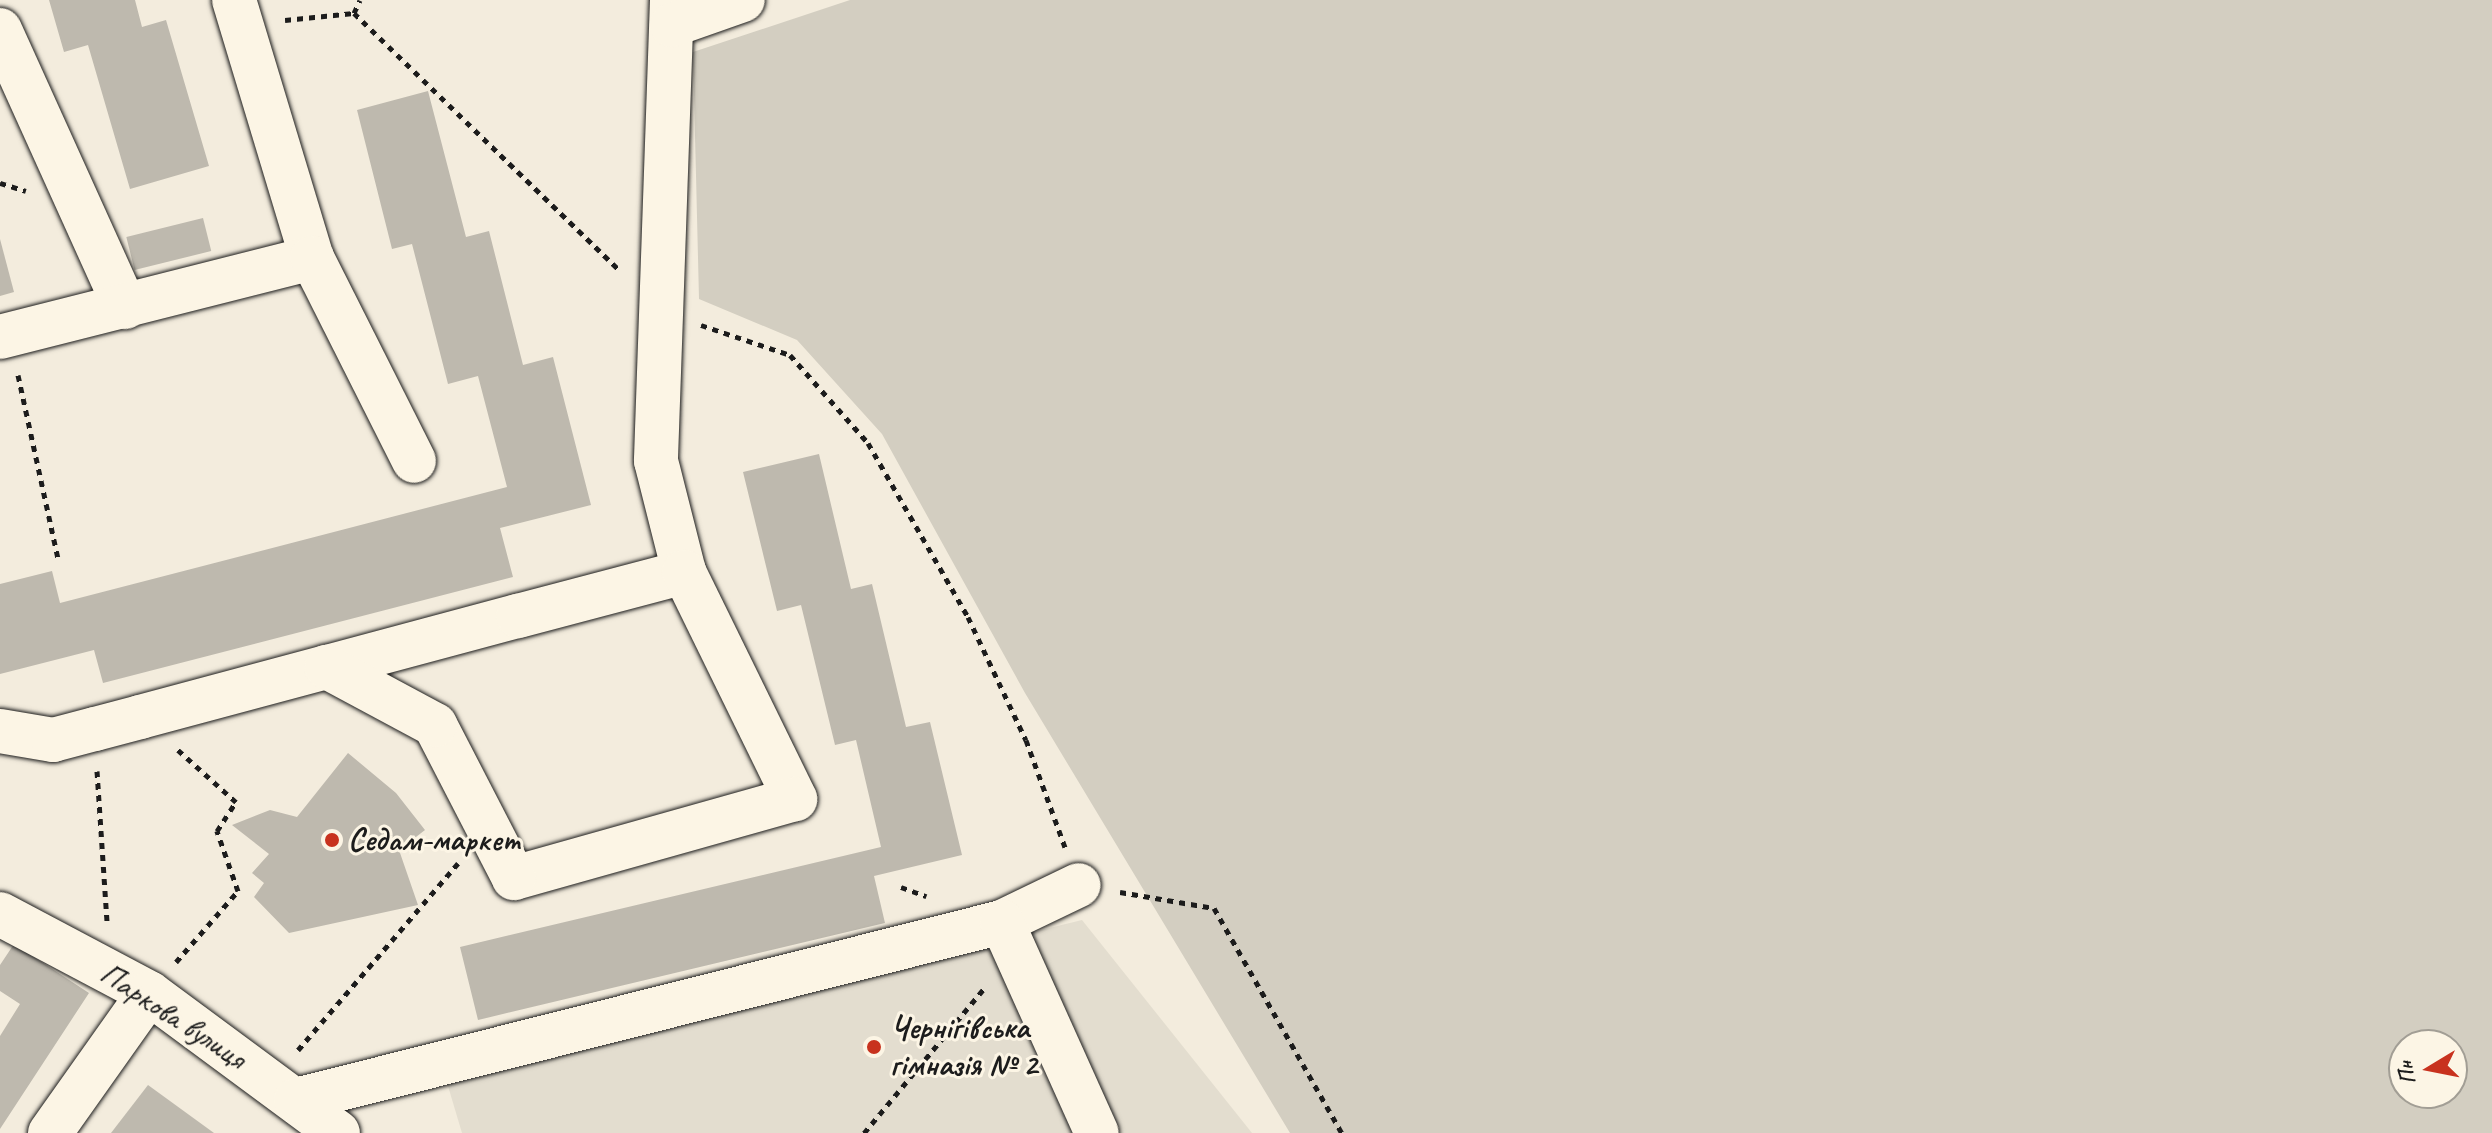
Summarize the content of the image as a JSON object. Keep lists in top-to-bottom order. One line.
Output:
{"streets":{"street":["Паркова вулиця"]},"places":["Седам-маркет","Чернігівська гімназія № 2"],"north":"left"}
